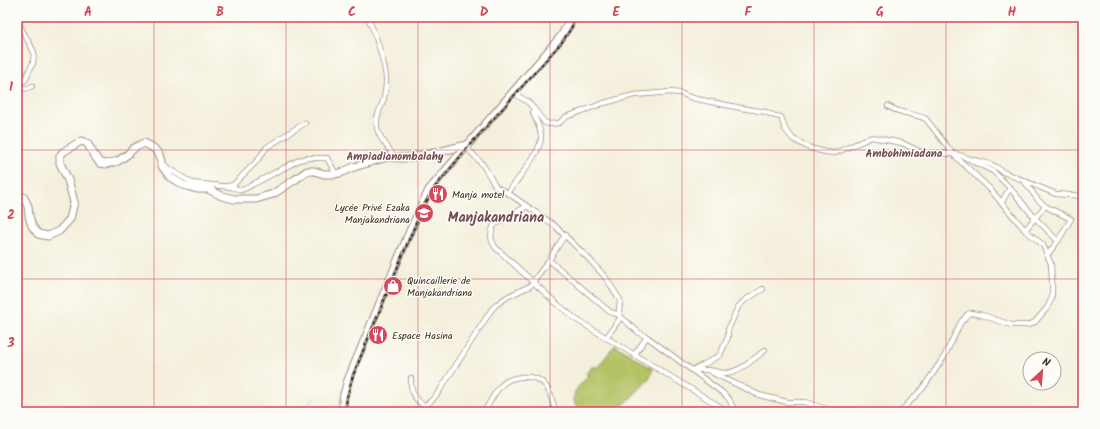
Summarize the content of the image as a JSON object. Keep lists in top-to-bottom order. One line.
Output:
{"districts":["Ambohimiadana","Ampiadianombalahy","Manjakandriana"],"places":{"restaurant":["Manja motel","Espace Hasina"],"school or university":["Lycée Privé Ezaka Manjakandriana"],"shop":["Quincaillerie de Manjakandriana"]},"north":"top right","grid":{"columns":["A","B","C","D","E","F","G","H"],"rows":["1","2","3"]}}
